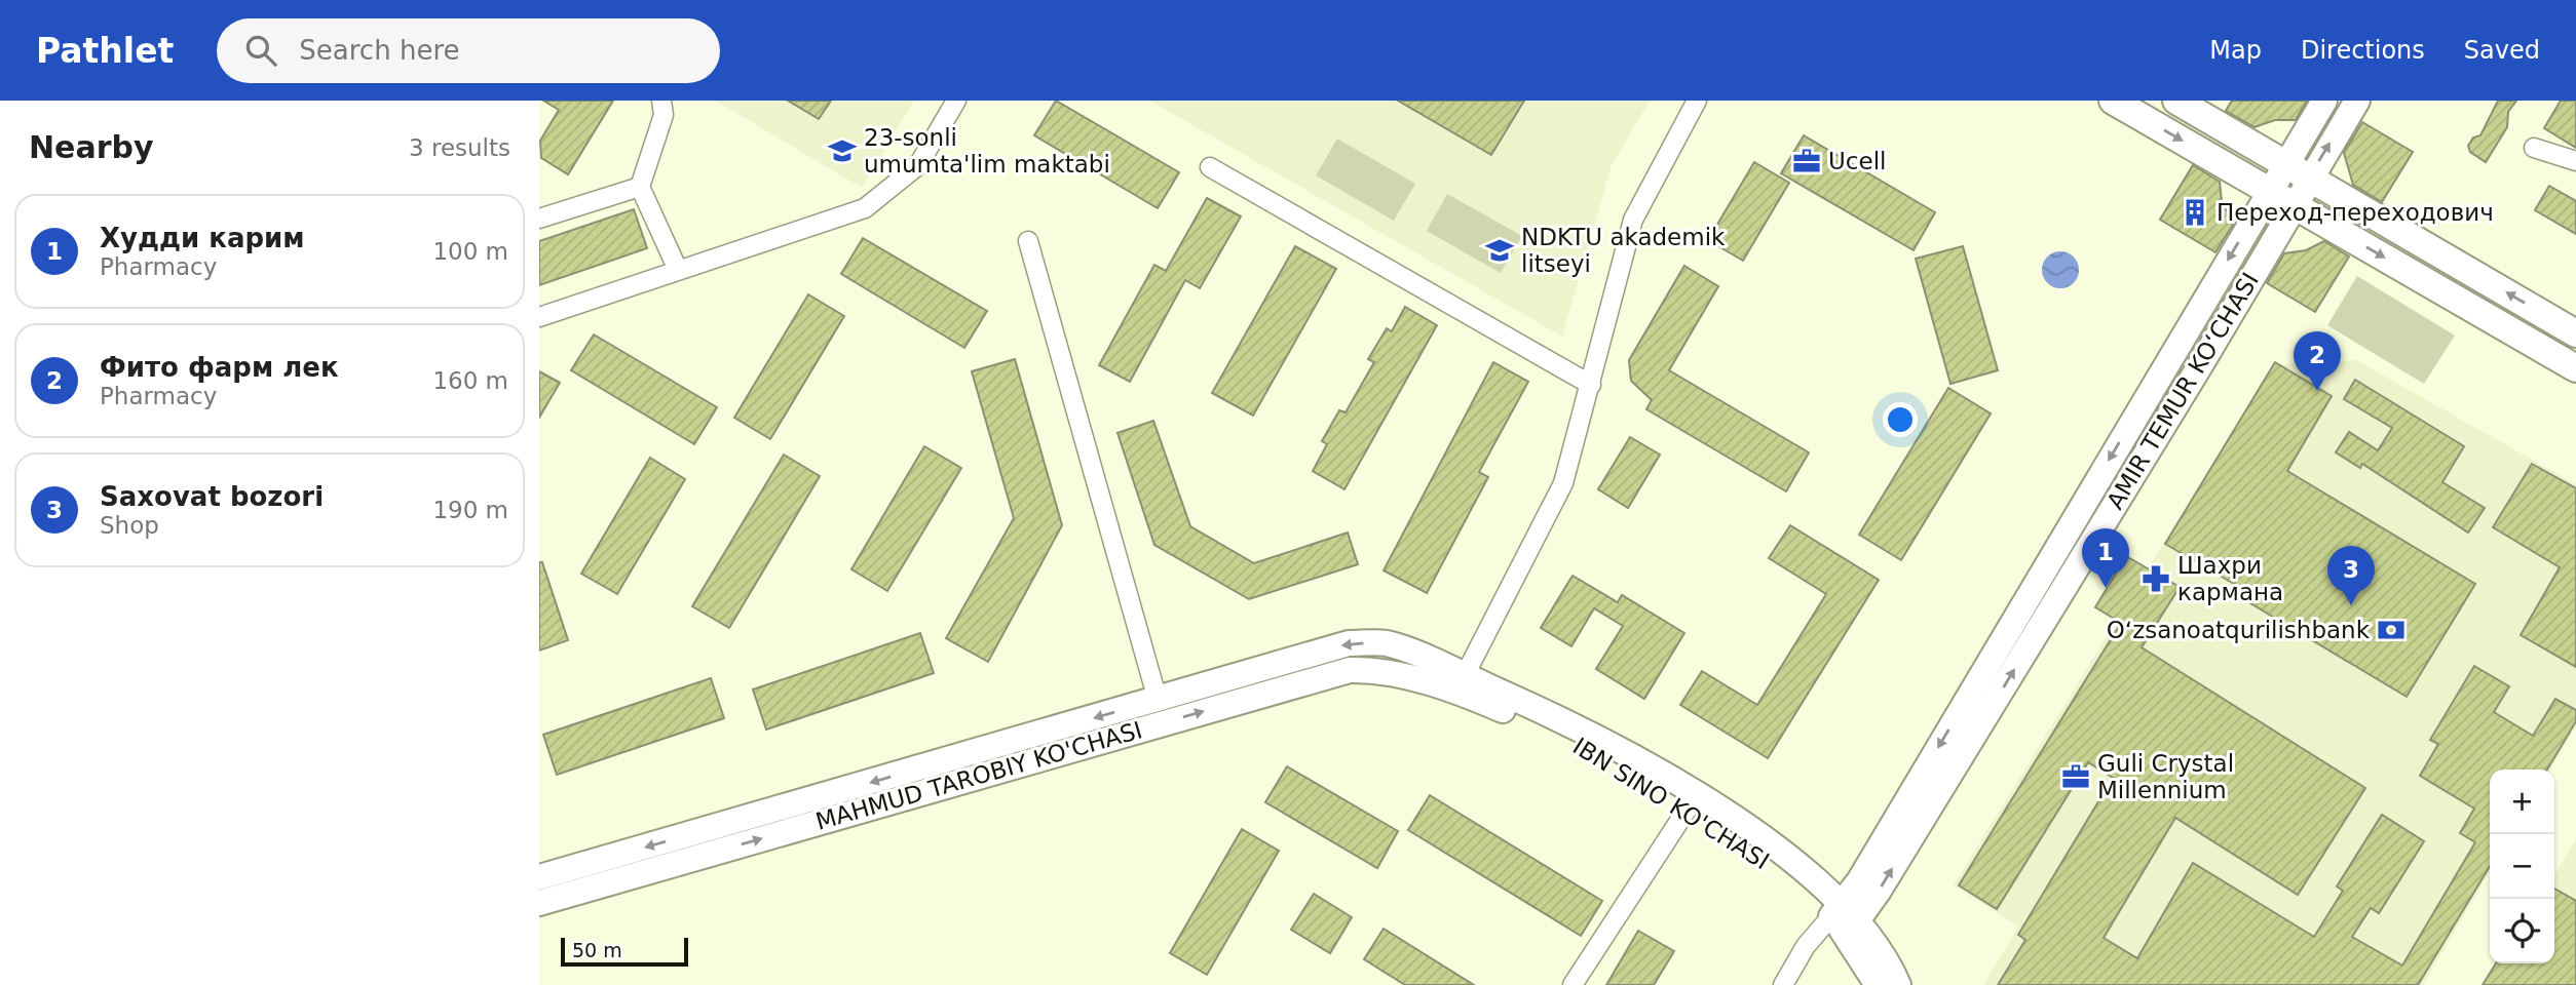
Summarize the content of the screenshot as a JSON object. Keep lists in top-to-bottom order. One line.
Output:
{"streets":{"main road":["AMIR TEMUR KO‘CHASI","MAHMUD TAROBIY KO'CHASI"]},"crossings":[["AMIR TEMUR KO‘CHASI","MAHMUD TAROBIY KO'CHASI"]],"places":{"school or university":["23-sonli umumta'lim maktabi","NDKTU akademik litseyi"],"office":["Ucell","Guli Crystal Millennium"],"building":["Переход-переходович"],"pharmacy":["Шахри кармана"],"bank":["Oʻzsanoatqurilishbank"]},"scale_bar":"50 m","page":{"header":"Pathlet","search":"Search here","nav":["Map","Directions","Saved"],"heading":["Nearby","3 results"],"list":[{"mark":"1","name":"Худди карим","note":"Pharmacy","value":"100 m"},{"mark":"2","name":"Фито фарм лек","note":"Pharmacy","value":"160 m"},{"mark":"3","name":"Saxovat bozori","note":"Shop","value":"190 m"}],"pins":["2","1","3"],"map_buttons":["+","−"],"scale":"50 m"}}
